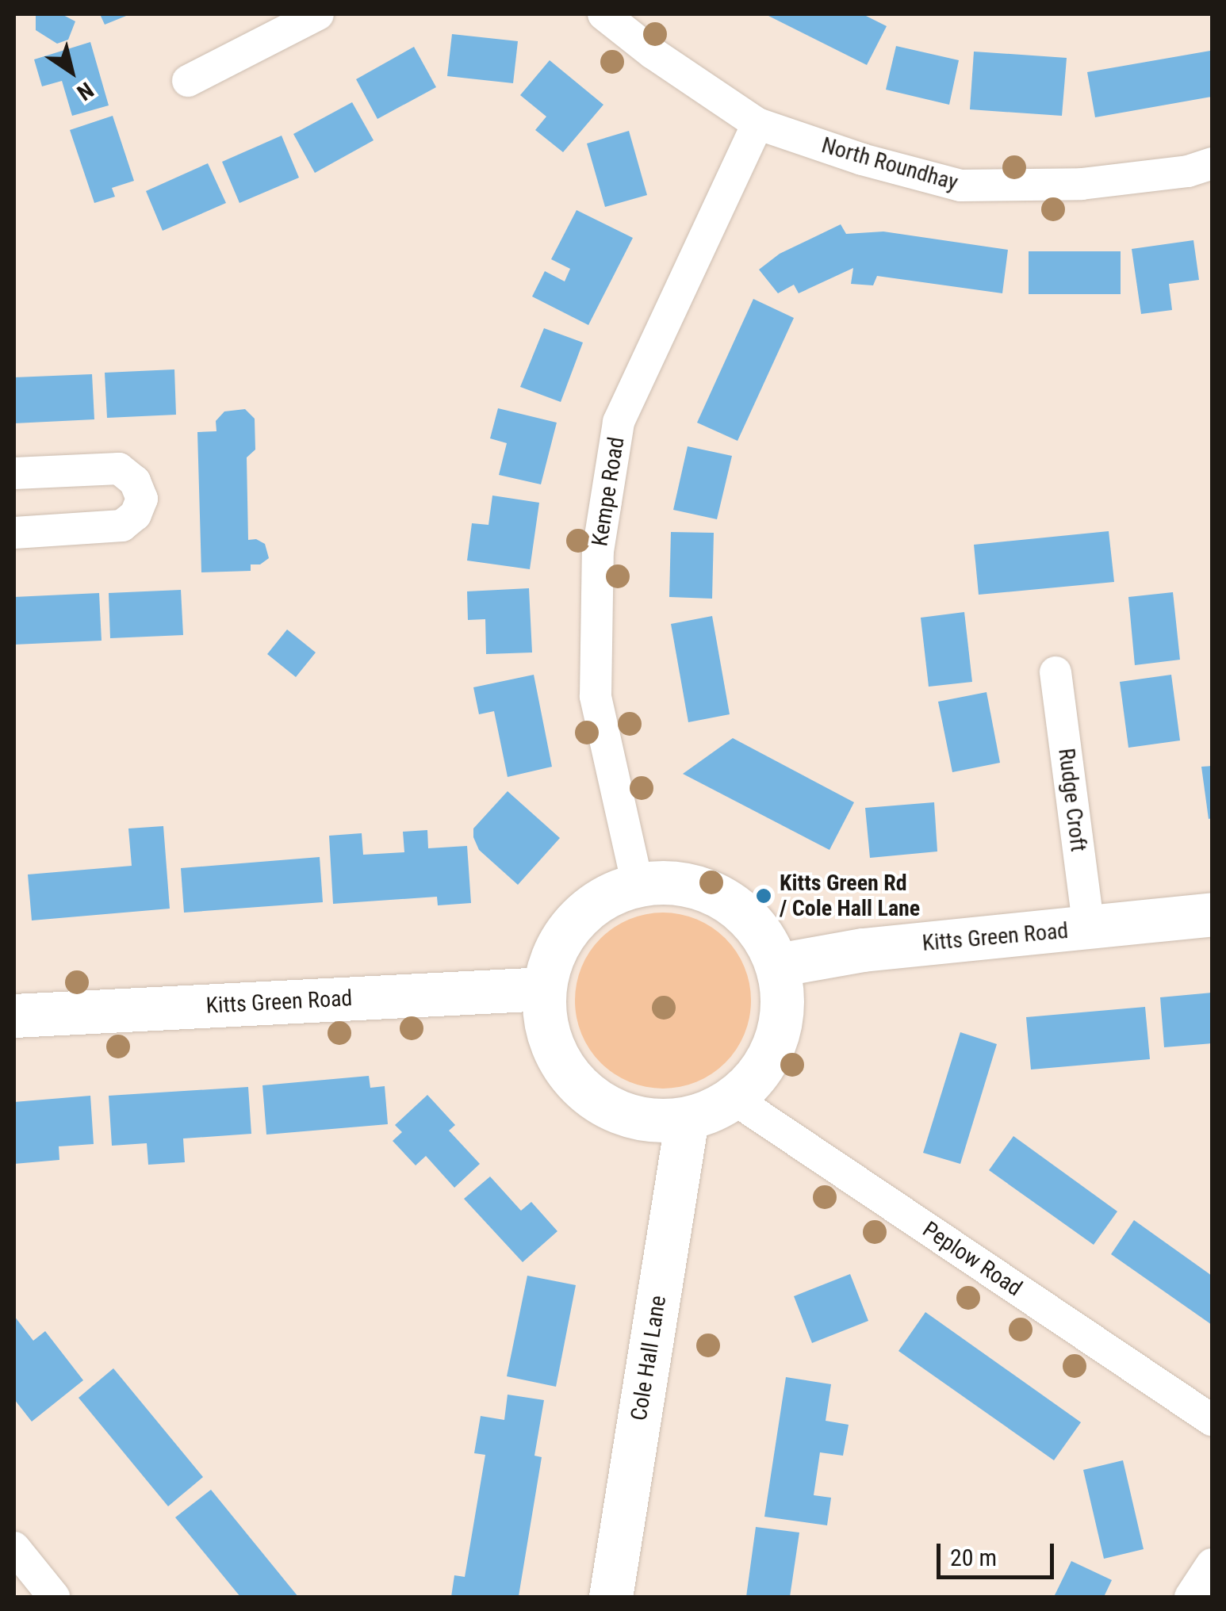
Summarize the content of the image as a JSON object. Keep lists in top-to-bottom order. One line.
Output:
{"streets":{"street":["North Roundhay","Kempe Road","Rudge Croft","Kitts Green Road","Peplow Road","Cole Hall Lane"]},"crossings":[["North Roundhay","Kempe Road"],["Kempe Road","Kitts Green Road"],["Kempe Road","Peplow Road"],["Kempe Road","Cole Hall Lane"],["Rudge Croft","Kitts Green Road"],["Kitts Green Road","Peplow Road"],["Kitts Green Road","Cole Hall Lane"],["Peplow Road","Cole Hall Lane"]],"places":["Kitts Green Rd / Cole Hall Lane"],"scale_bar":"20 m","north":"bottom right"}
